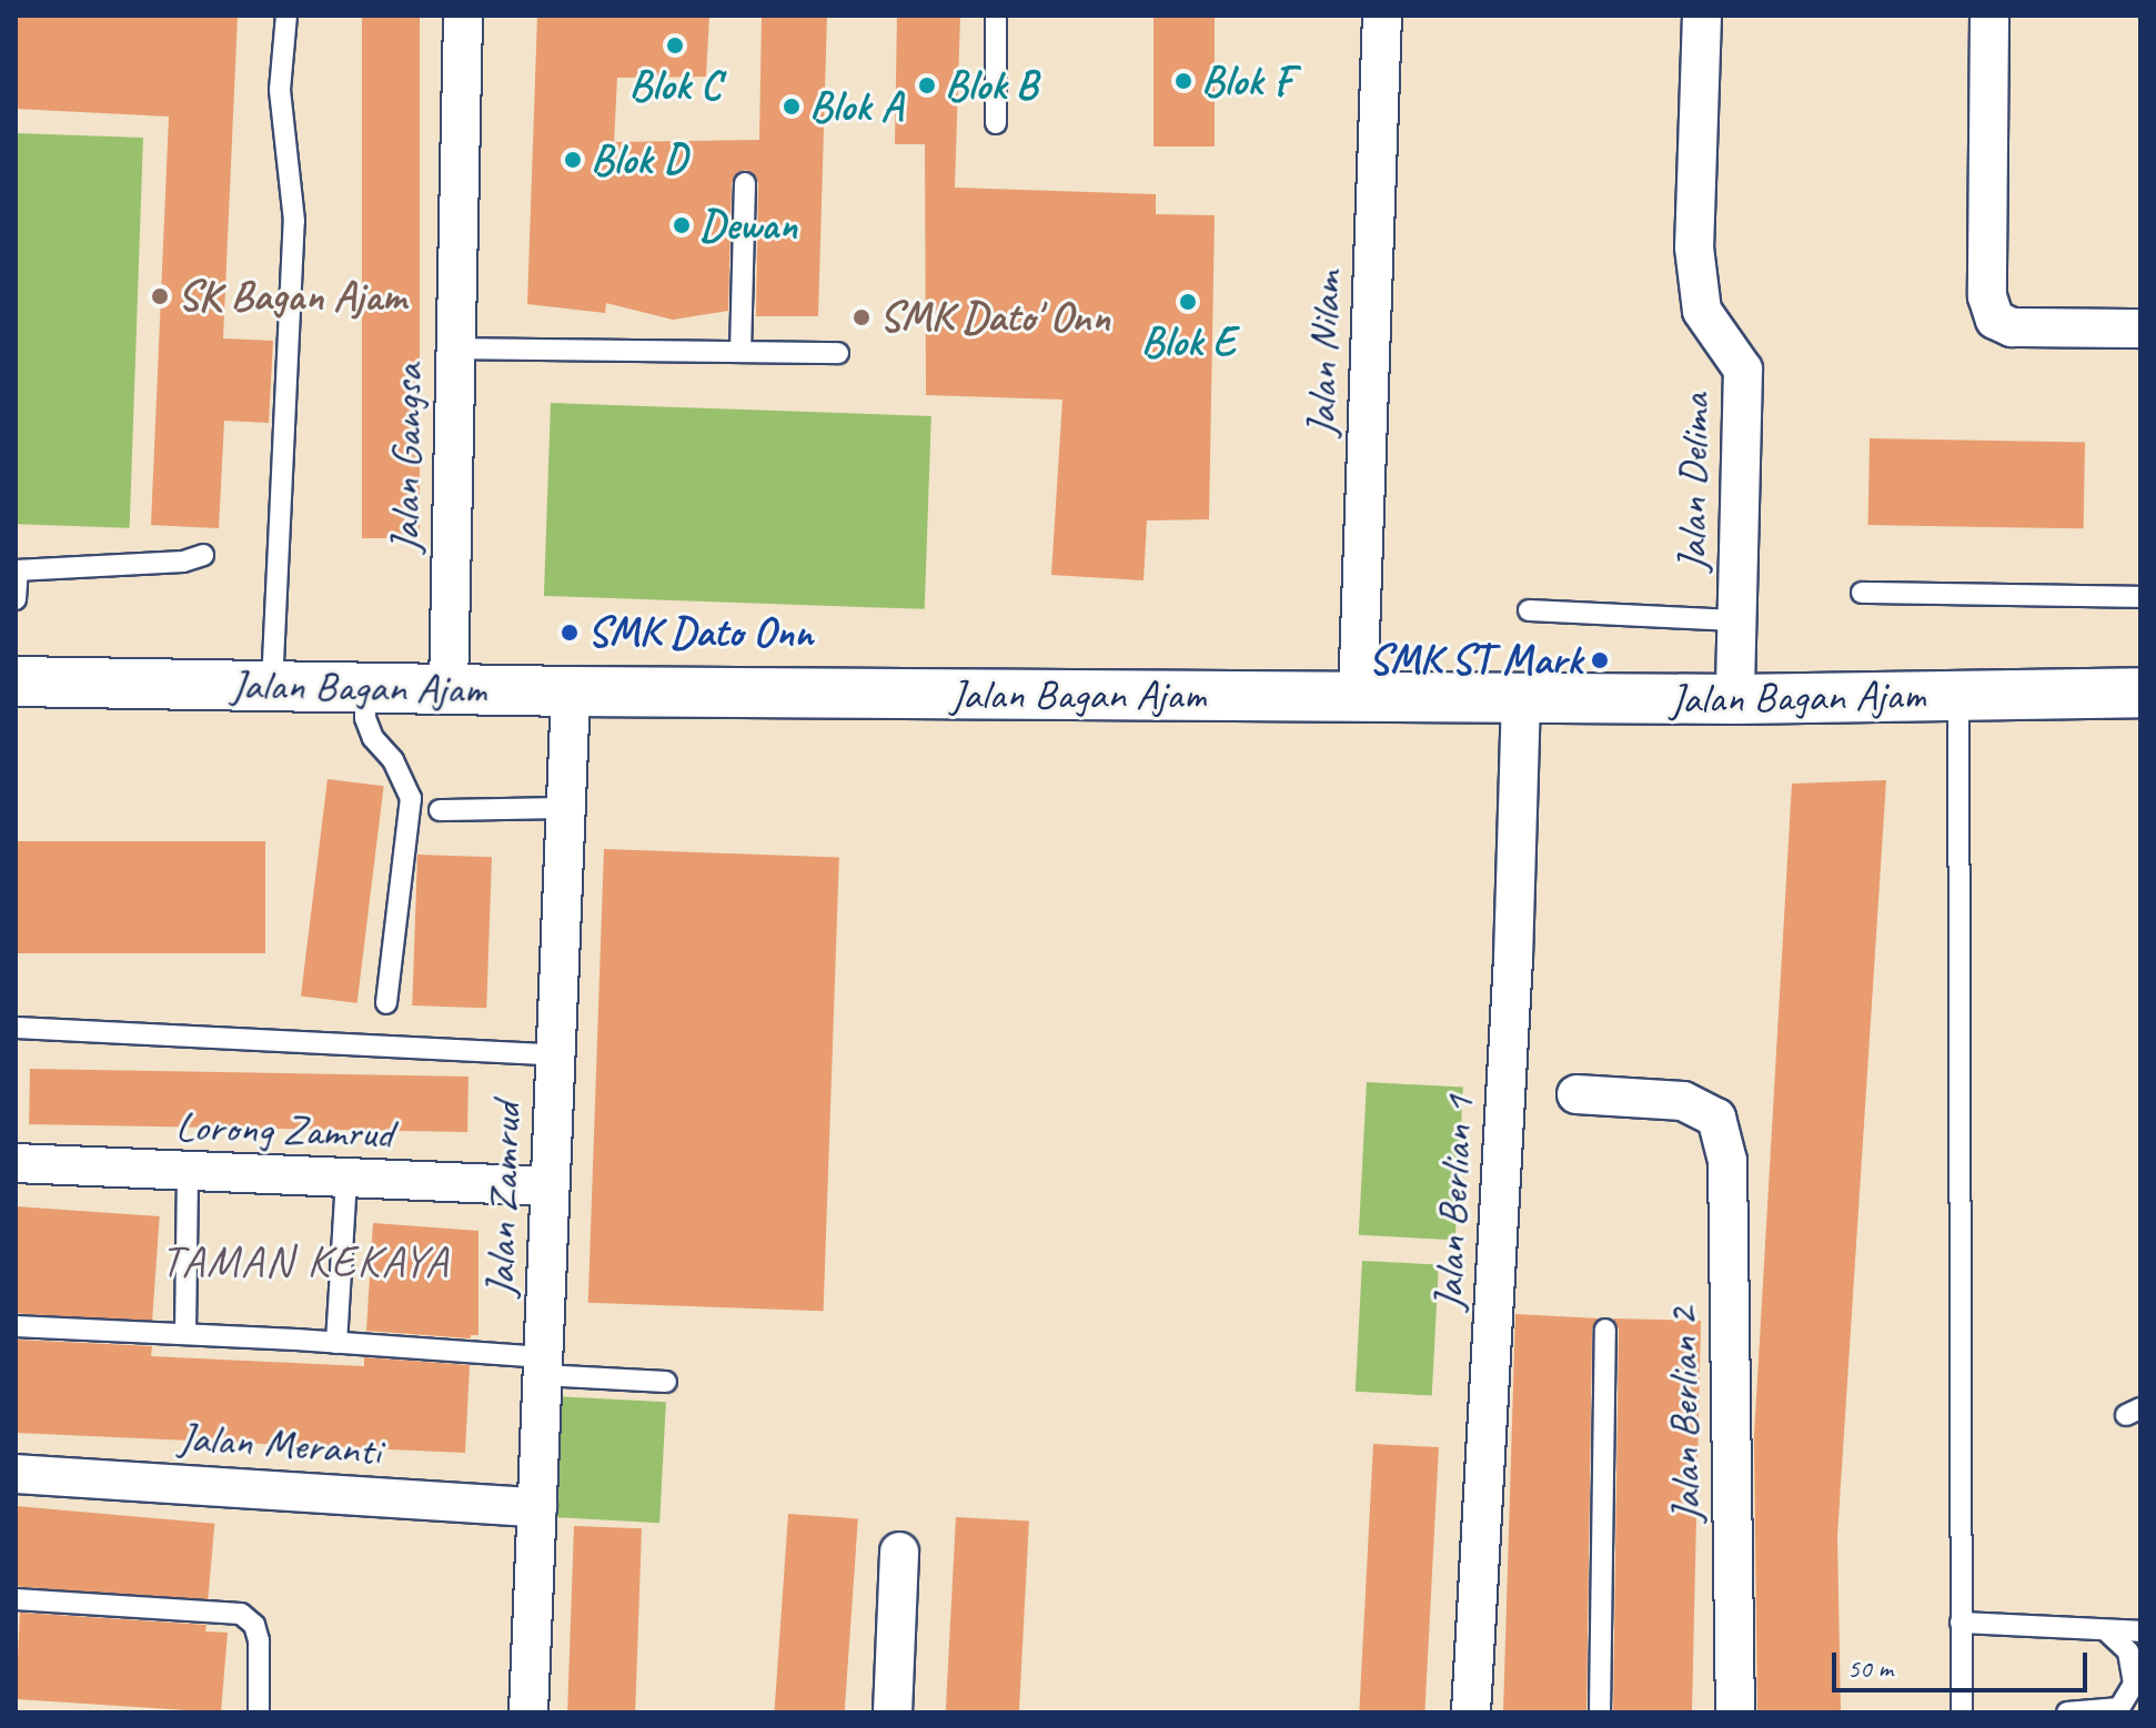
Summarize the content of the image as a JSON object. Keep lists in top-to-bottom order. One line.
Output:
{"streets":{"main road":["Jalan Bagan Ajam"],"street":["Jalan Nilam","Jalan Gangsa","Jalan Delima","Lorong Zamrud","Jalan Zamrud","Jalan Berlian 1","Jalan Berlian 2","Jalan Meranti"]},"crossings":[["Jalan Nilam","Jalan Bagan Ajam"],["Jalan Gangsa","Jalan Bagan Ajam"],["Jalan Delima","Jalan Bagan Ajam"],["Jalan Bagan Ajam","Jalan Zamrud"],["Jalan Bagan Ajam","Jalan Berlian 1"],["Lorong Zamrud","Jalan Zamrud"],["Jalan Zamrud","Jalan Meranti"]],"districts":["TAMAN KEKAYA"],"places":["Blok C","Blok F","Blok B","Blok A","Blok D","Dewan","SK Bagan Ajam","Blok E","SMK Dato' Onn","SMK Dato Onn","SMK ST Mark"],"scale_bar":"50 m"}
